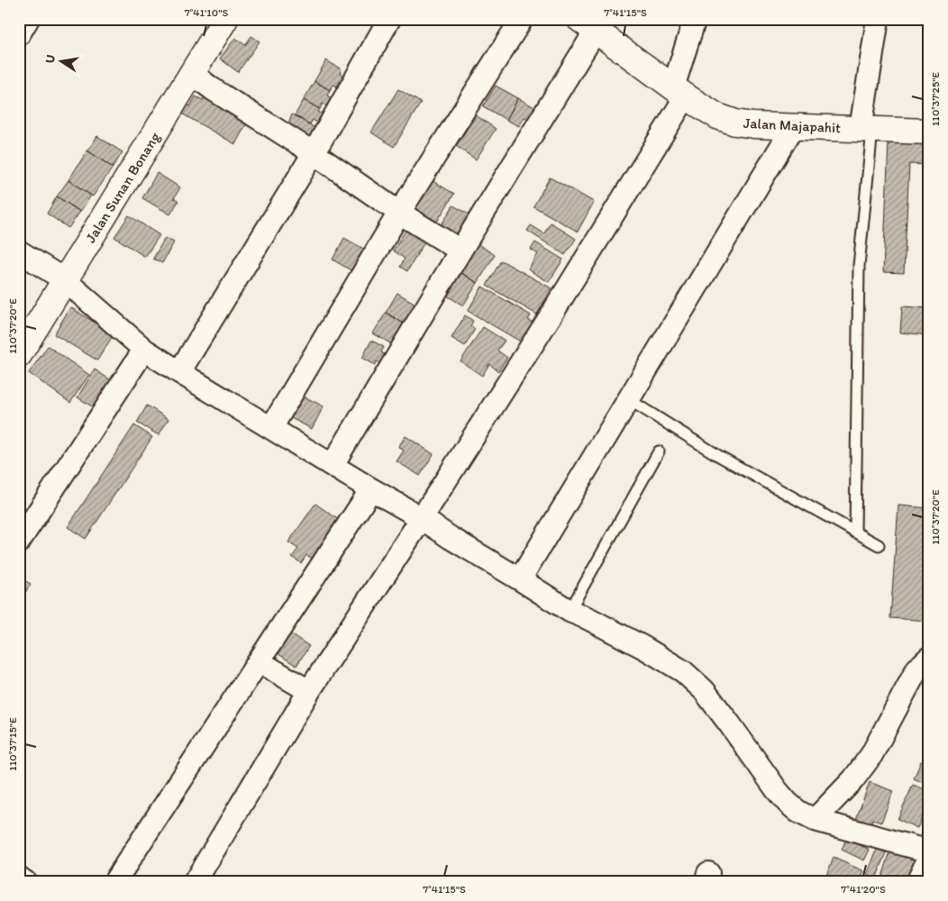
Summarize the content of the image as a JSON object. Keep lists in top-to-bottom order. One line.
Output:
{"streets":{"street":["Jalan Majapahit","Jalan Sunan Bonang"]},"north":"left","coordinates":["7°41'10\"S","7°41'15\"S","110°37'25\"E","110°37'20\"E","110°37'15\"E","7°41'20\"S"]}
